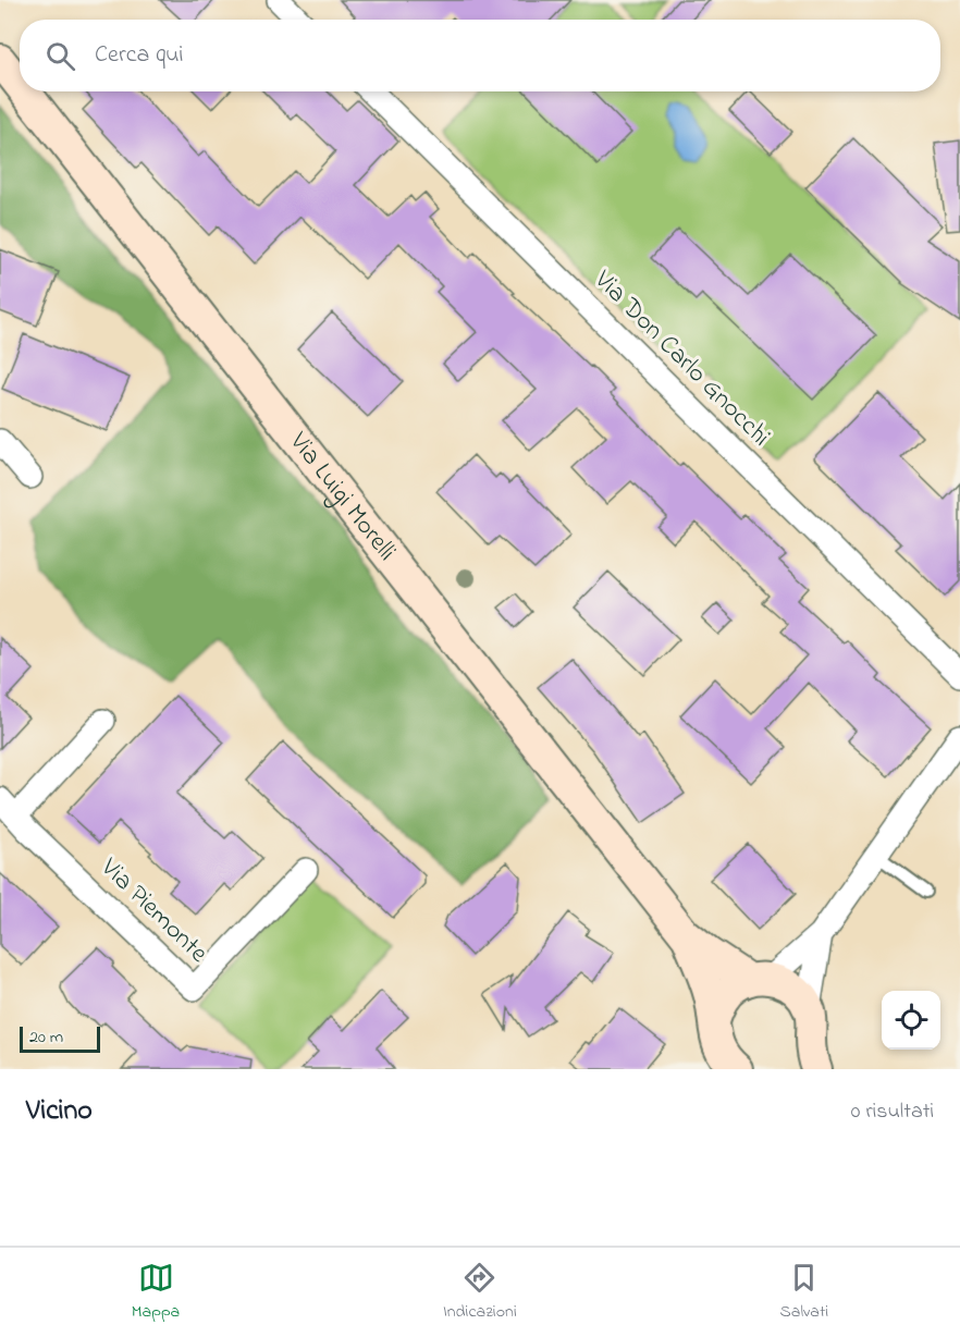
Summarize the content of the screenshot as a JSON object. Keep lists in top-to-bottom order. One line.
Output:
{"streets":{"street":["Via Don Carlo Gnocchi","Via Luigi Morelli","Via Piemonte"]},"scale_bar":"20 m","page":{"search":"Cerca qui","scale":"20 m","heading":["Vicino","0 risultati"],"nav":["Mappa","Indicazioni","Salvati"]}}
